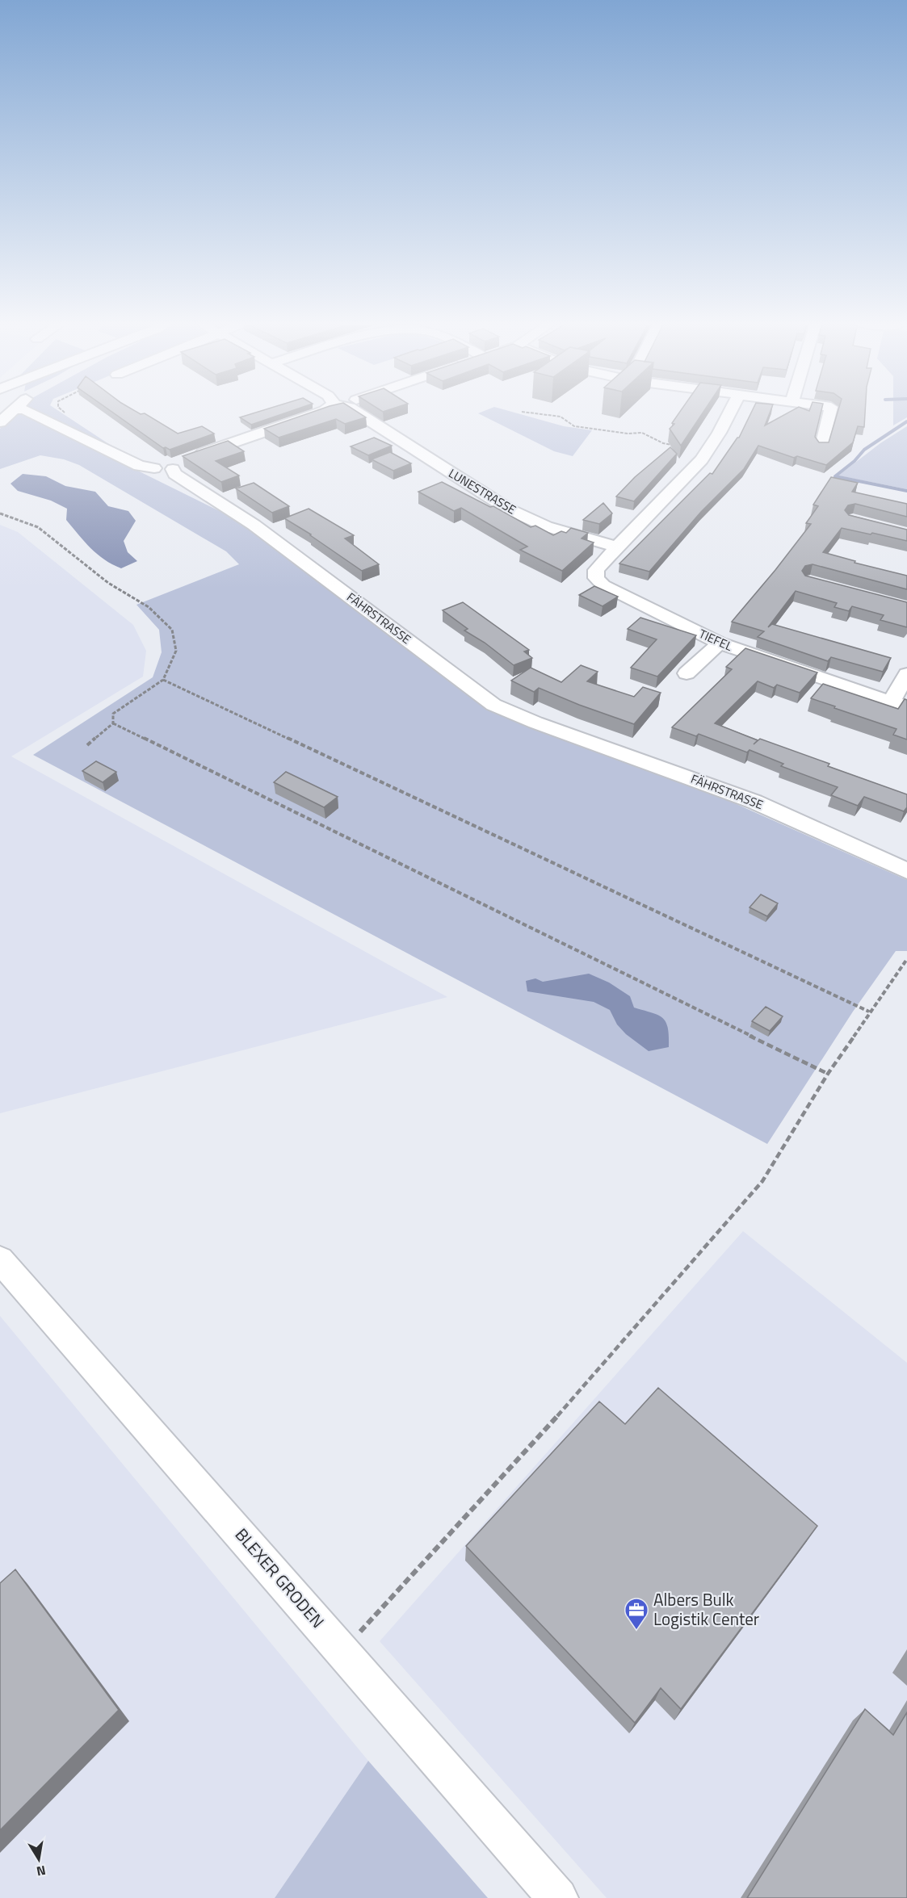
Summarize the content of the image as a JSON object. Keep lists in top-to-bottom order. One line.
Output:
{"streets":{"street":["LUNESTRASSE","FÄHRSTRASSE","TIEFEL","BLEXER GRODEN"]},"crossings":[["LUNESTRASSE","TIEFEL"]],"places":{"office":["Albers Bulk Logistik Center"]},"north":"bottom"}
